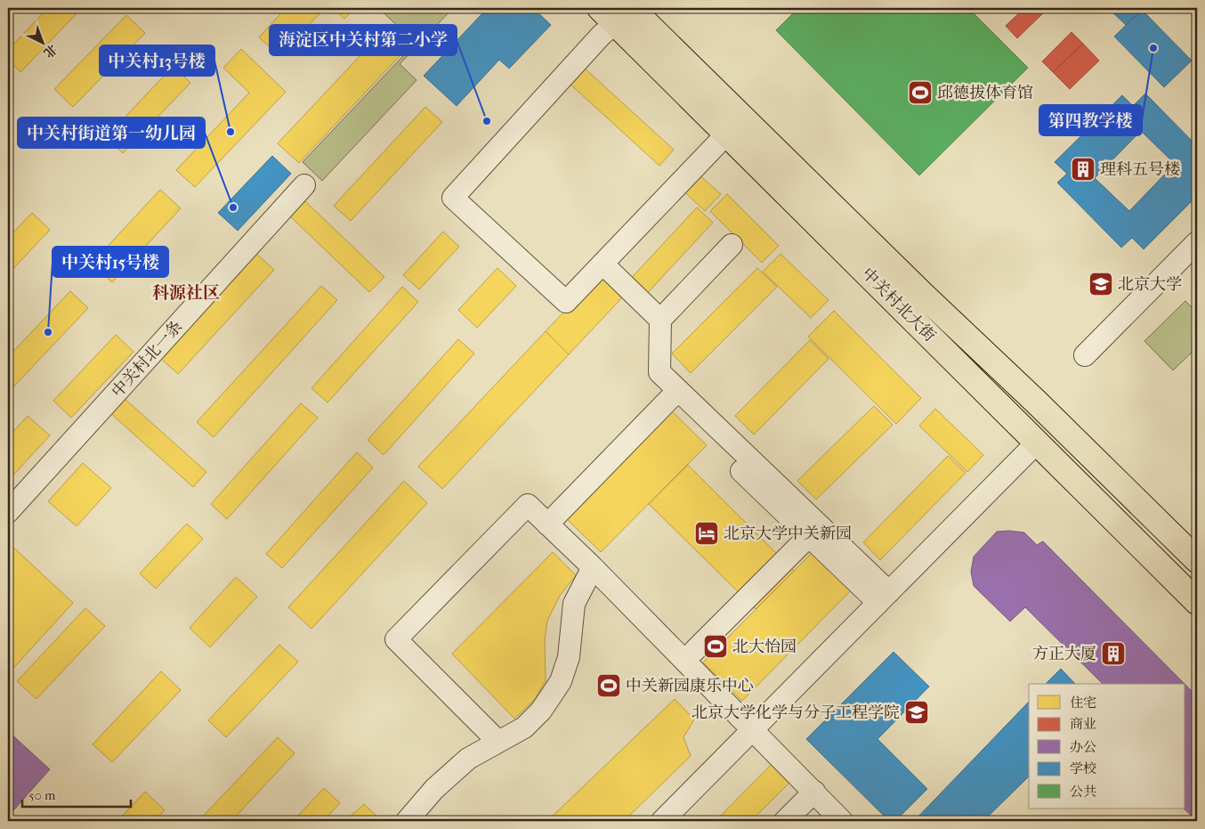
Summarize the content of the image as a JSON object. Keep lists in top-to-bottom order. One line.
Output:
{"streets":{"main road":["中关村北大街"],"street":["中关村北一条"]},"districts":["科源社区"],"places":{"other":["第四教学楼","海淀区中关村第二小学","中关村13号楼","中关村街道第一幼儿园","中关村15号楼"],"sports":["邱德拔体育馆","北大怡园","中关新园康乐中心"],"building":["理科五号楼","方正大厦"],"school or university":["北京大学","北京大学化学与分子工程学院"],"hotel":["北京大学中关新园"]},"legend":["住宅","商业","办公","学校","公共"],"scale_bar":"50 m","north":"bottom right"}
